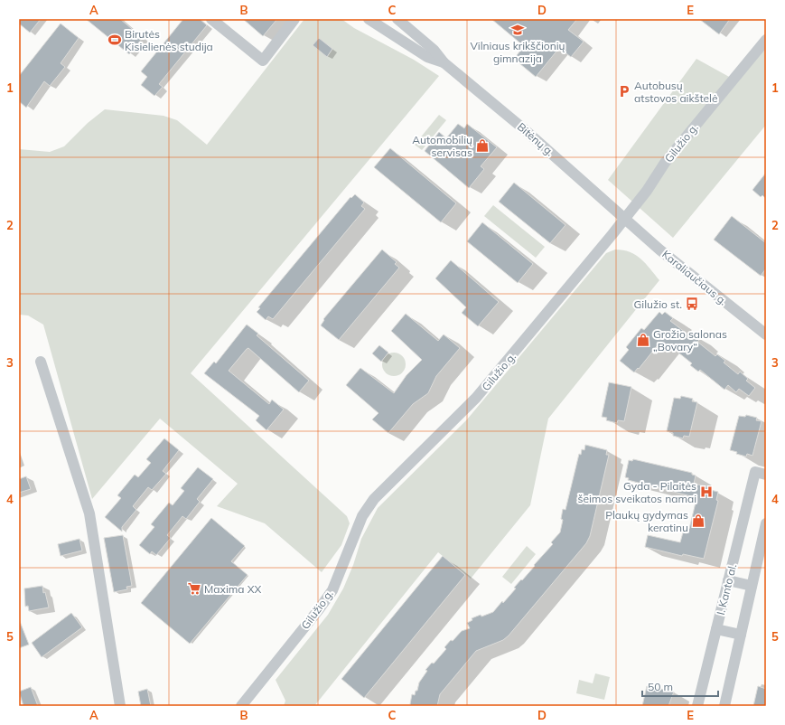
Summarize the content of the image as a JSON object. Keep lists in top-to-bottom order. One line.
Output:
{"streets":{"street":["Bitėnų g.","Gilužio g.","Karaliaučiaus g.","I. Kanto al."]},"crossings":[["Bitėnų g.","Gilužio g."],["Bitėnų g.","Karaliaučiaus g."],["Gilužio g.","Karaliaučiaus g."]],"places":{"school or university":["Vilniaus krikščionių gimnazija"],"sports":["Birutės Kisielienės studija"],"parking":["Autobusų atstovos aikštelė"],"shop":["Automobilių servisas","Grožio salonas „Bovary“","Plaukų gydymas keratinu"],"bus stop":["Gilužio st."],"hospital":["Gyda - Pilaitės šeimos sveikatos namai"],"supermarket":["Maxima XX"]},"scale_bar":"50 m","grid":{"columns":["A","B","C","D","E"],"rows":["1","2","3","4","5"]}}
